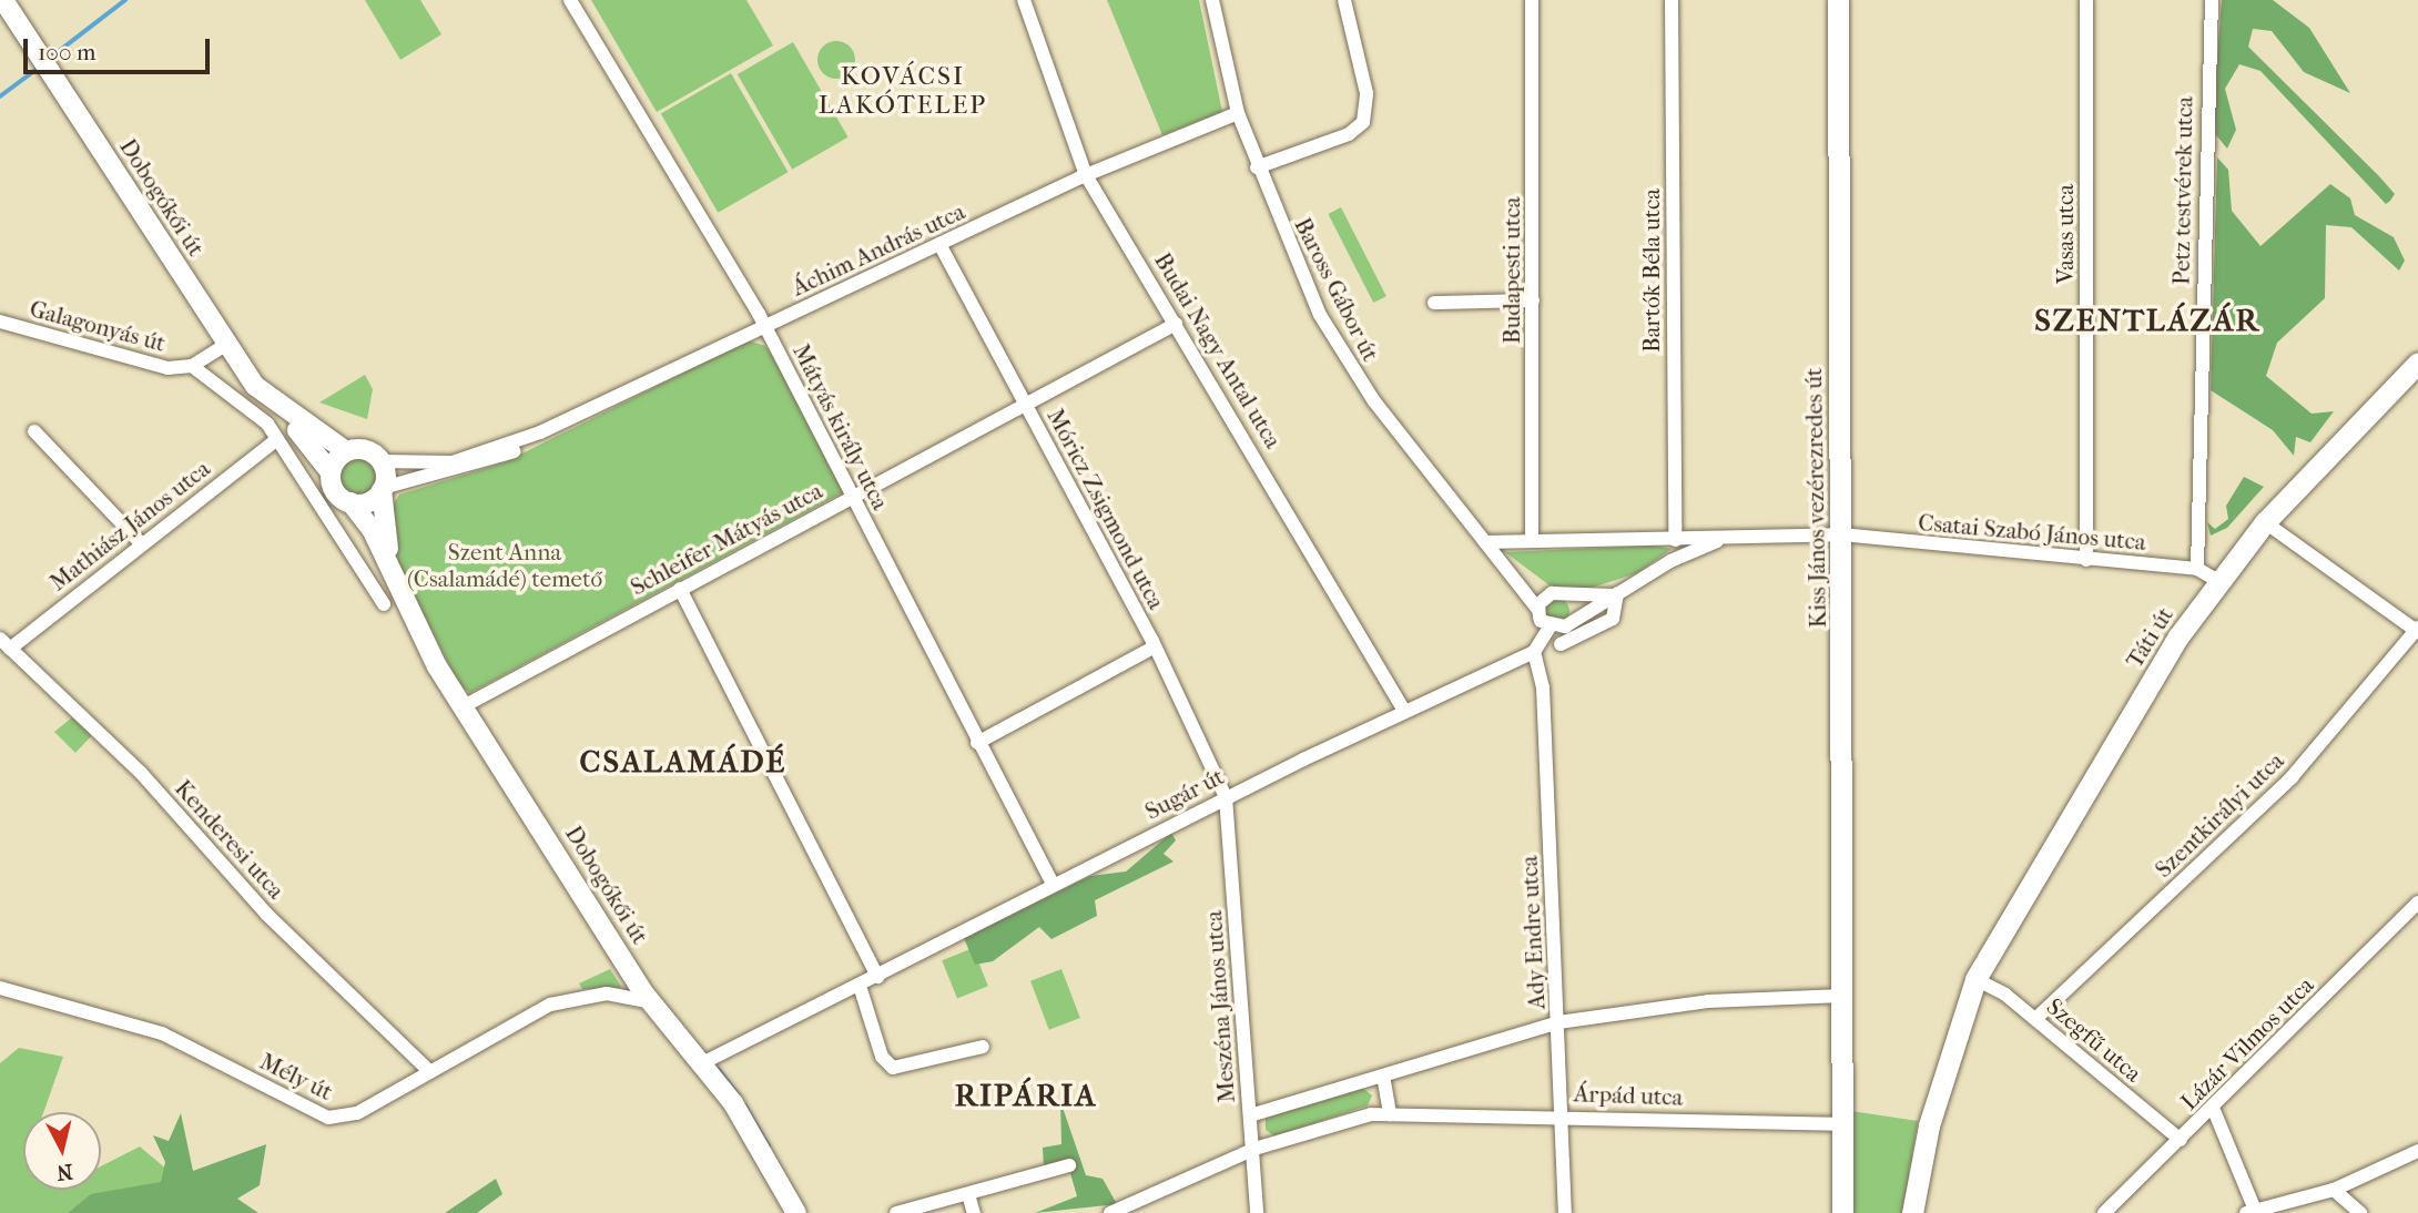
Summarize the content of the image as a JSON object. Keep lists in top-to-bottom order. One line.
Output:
{"streets":{"main road":["Dobogókői út","Kiss János vezérezredes út","Táti út"],"street":["Petz testvérek utca","Vasas utca","Áchim András utca","Budapesti utca","Bartók Béla utca","Baross Gábor út","Galagonyás út","Budai Nagy Antal utca","Mátyás király utca","Móricz Zsigmond utca","Mathiász János utca","Csatai Szabó János utca","Schleifer Mátyás utca","Sugár út","Szentkirályi utca","Kenderesi utca","Ady Endre utca","Meszéna János utca","Szegfű utca","Lázár Vilmos utca","Mély út","Árpád utca"]},"crossings":[["Petz testvérek utca","Csatai Szabó János utca"],["Petz testvérek utca","Táti út"],["Dobogókői út","Áchim András utca"],["Dobogókői út","Galagonyás út"],["Dobogókői út","Schleifer Mátyás utca"],["Dobogókői út","Sugár út"],["Dobogókői út","Mély út"],["Vasas utca","Csatai Szabó János utca"],["Áchim András utca","Baross Gábor út"],["Áchim András utca","Budai Nagy Antal utca"],["Áchim András utca","Mátyás király utca"],["Áchim András utca","Móricz Zsigmond utca"],["Budai Nagy Antal utca","Schleifer Mátyás utca"],["Budai Nagy Antal utca","Sugár út"],["Mátyás király utca","Schleifer Mátyás utca"],["Mátyás király utca","Sugár út"],["Kiss János vezérezredes út","Csatai Szabó János utca"],["Kiss János vezérezredes út","Árpád utca"],["Móricz Zsigmond utca","Schleifer Mátyás utca"],["Móricz Zsigmond utca","Sugár út"],["Móricz Zsigmond utca","Meszéna János utca"],["Mathiász János utca","Kenderesi utca"],["Csatai Szabó János utca","Táti út"],["Táti út","Szegfű utca"],["Sugár út","Ady Endre utca"],["Sugár út","Meszéna János utca"],["Szentkirályi utca","Szegfű utca"],["Kenderesi utca","Mély út"],["Ady Endre utca","Árpád utca"],["Meszéna János utca","Árpád utca"],["Szegfű utca","Lázár Vilmos utca"]],"districts":["KOVÁCSI LAKÓTELEP","SZENTLÁZÁR","CSALAMÁDÉ","RIPÁRIA"],"parks":["Szent Anna (Csalamádé) temető"],"scale_bar":"100 m","north":"bottom"}
